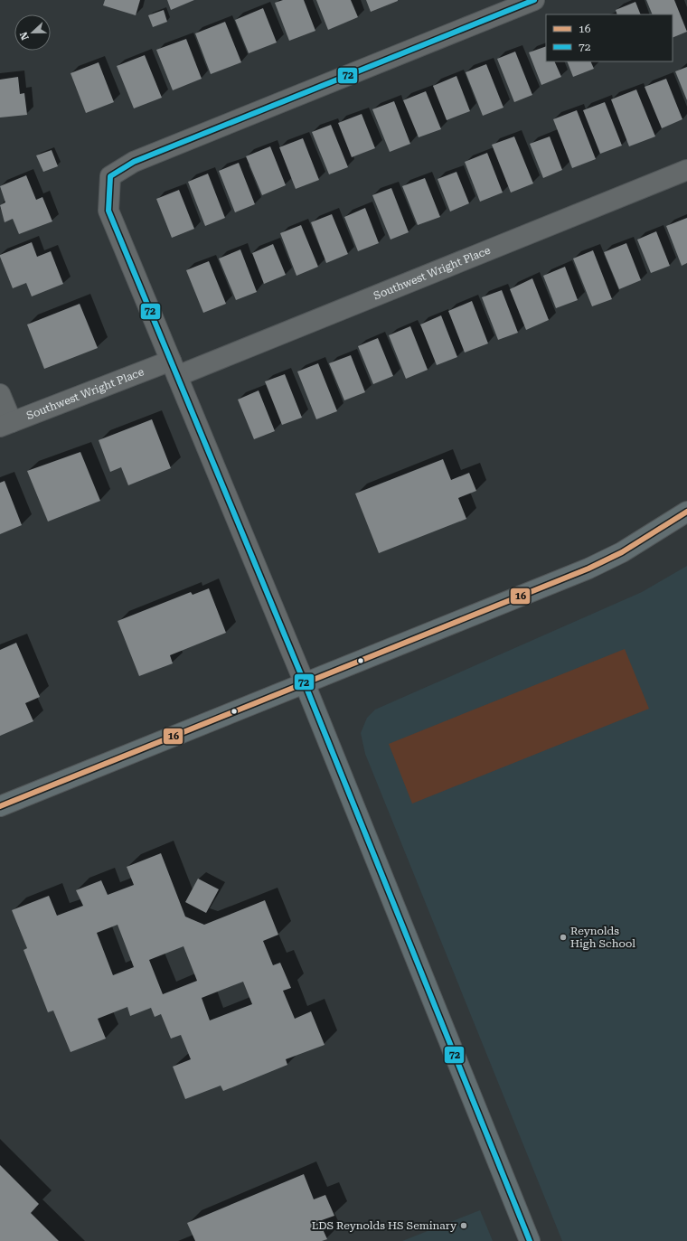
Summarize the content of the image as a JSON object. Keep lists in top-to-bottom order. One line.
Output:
{"streets":{"street":["Southwest Wright Place"]},"places":["Reynolds High School","LDS Reynolds HS Seminary"],"lines":["transit line 72","transit line 16"],"legend":["16","72"],"north":"left"}
